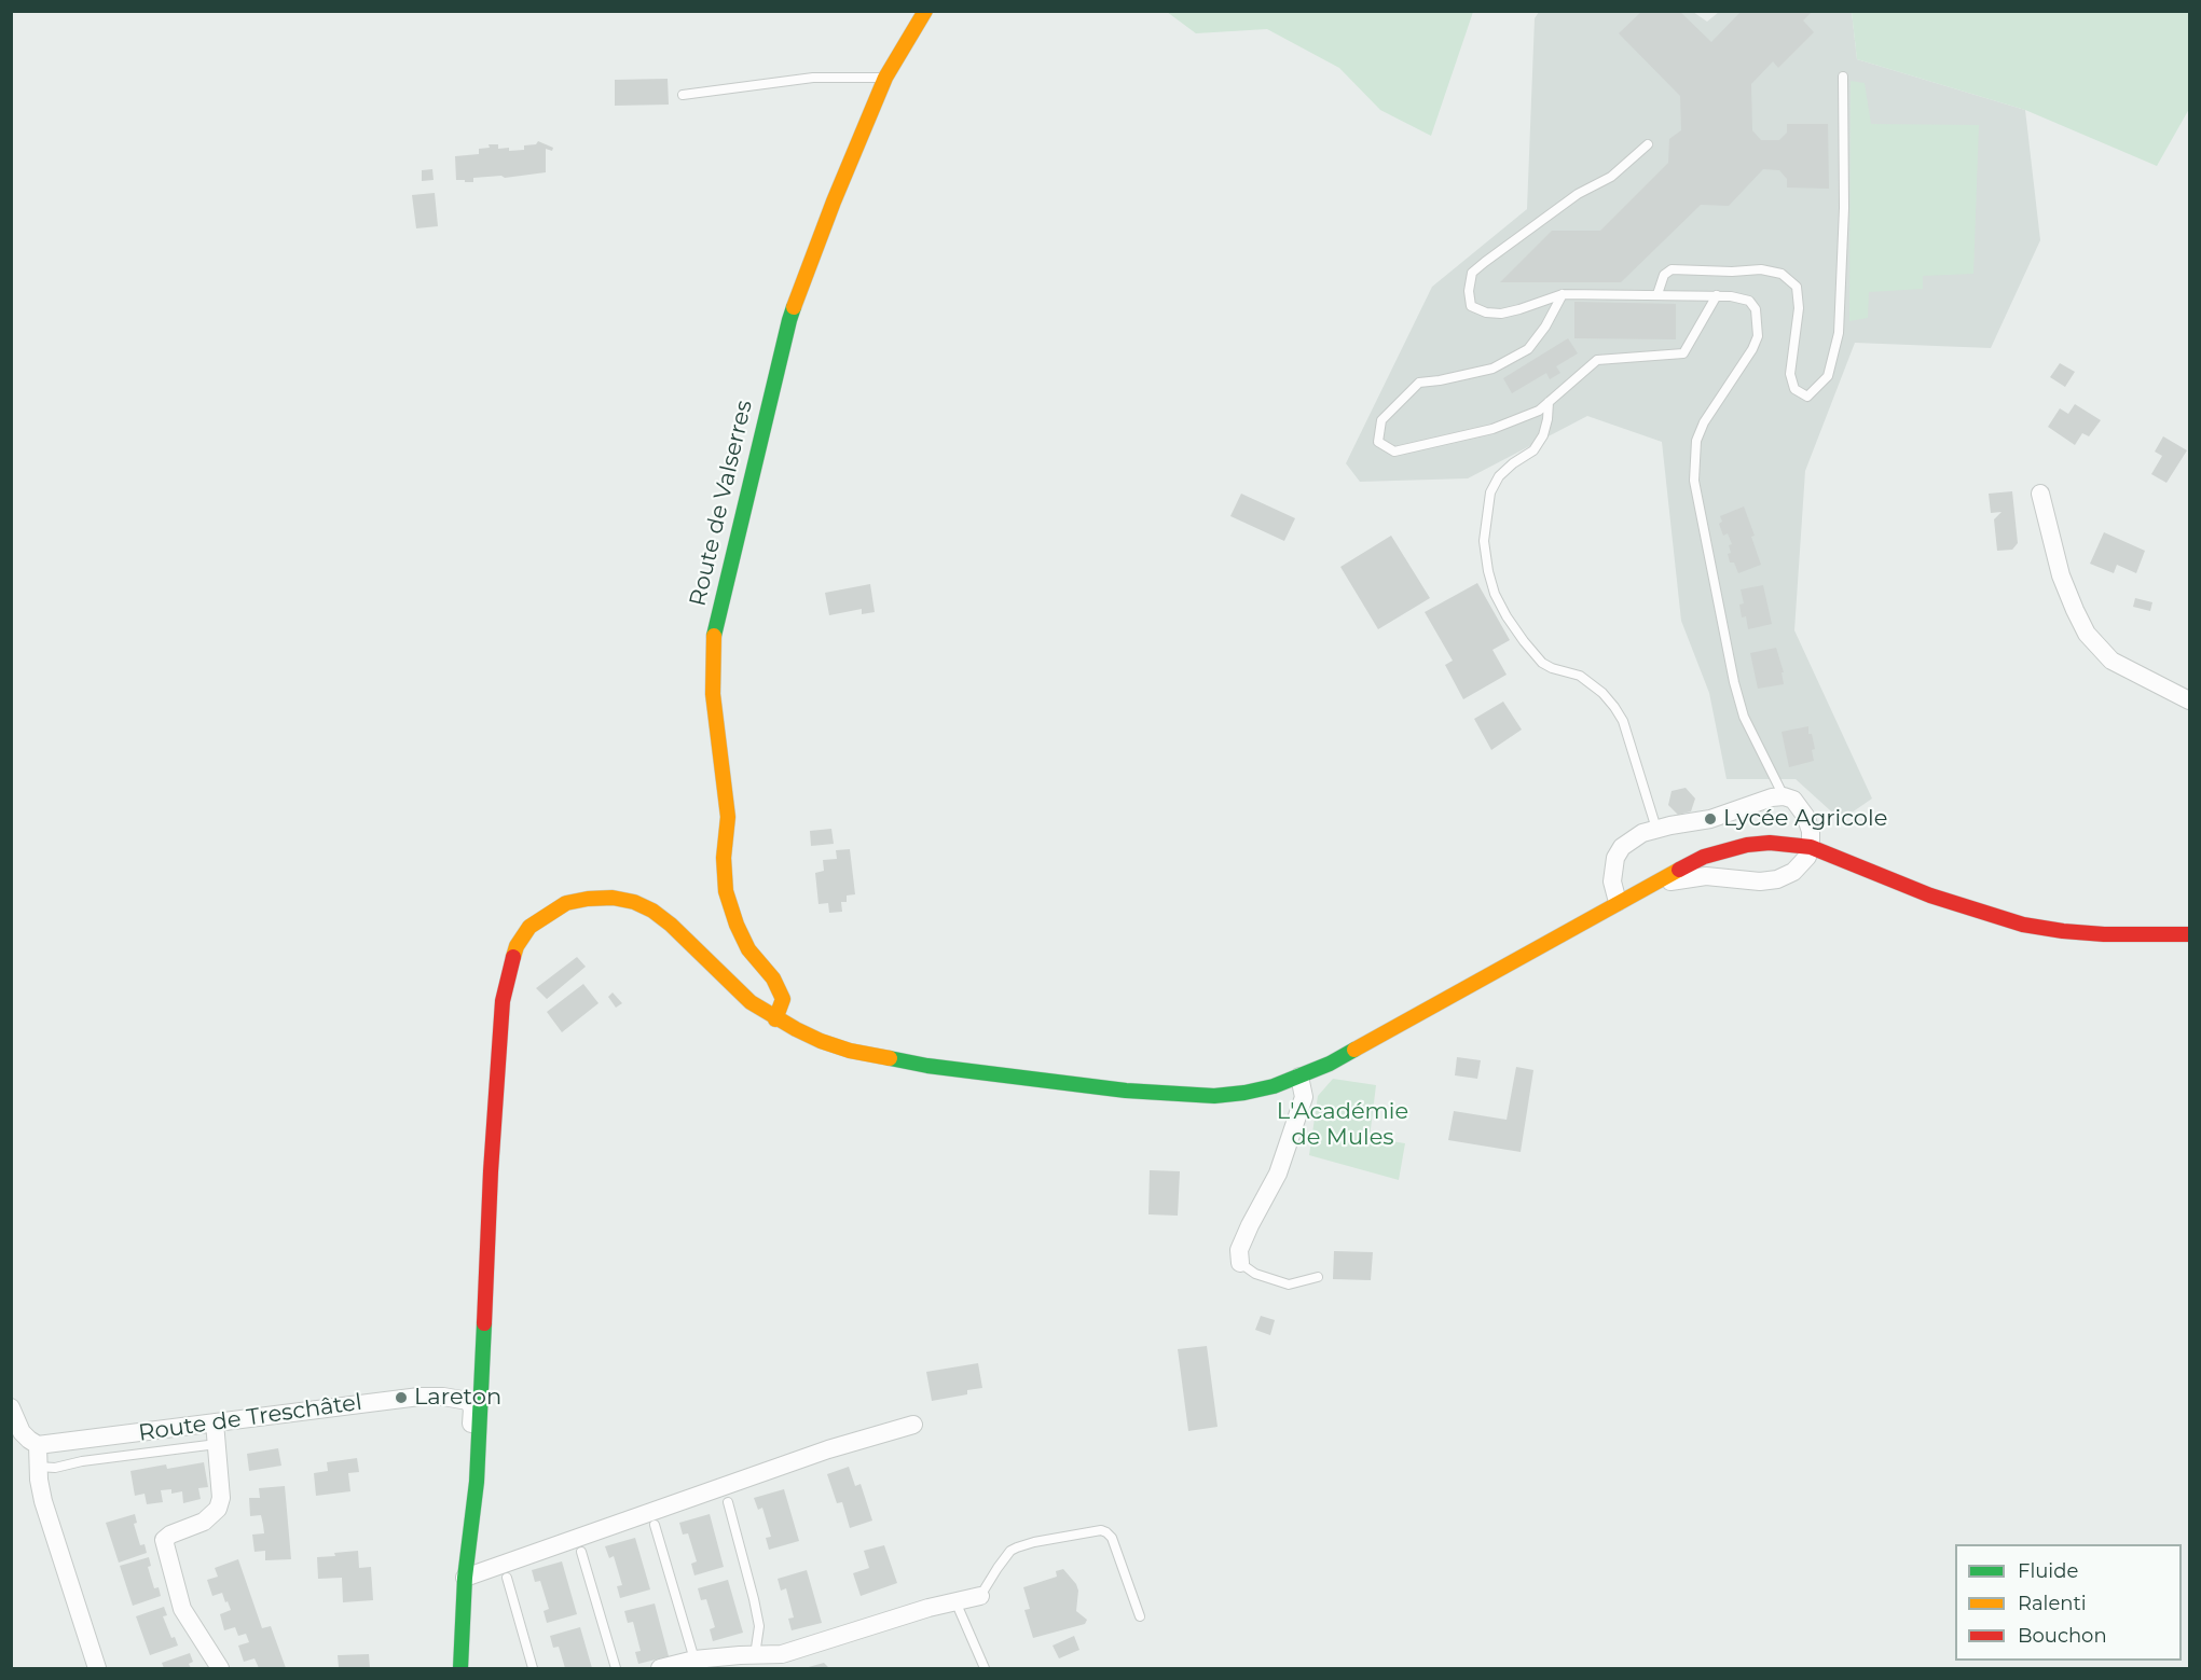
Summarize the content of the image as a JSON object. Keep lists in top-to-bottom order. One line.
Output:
{"streets":{"street":["Route de Valserres","Route de Treschâtel"]},"parks":["L'Académie de Mules"],"places":["Lycée Agricole","Lareton"],"legend":["Fluide","Ralenti","Bouchon"]}
